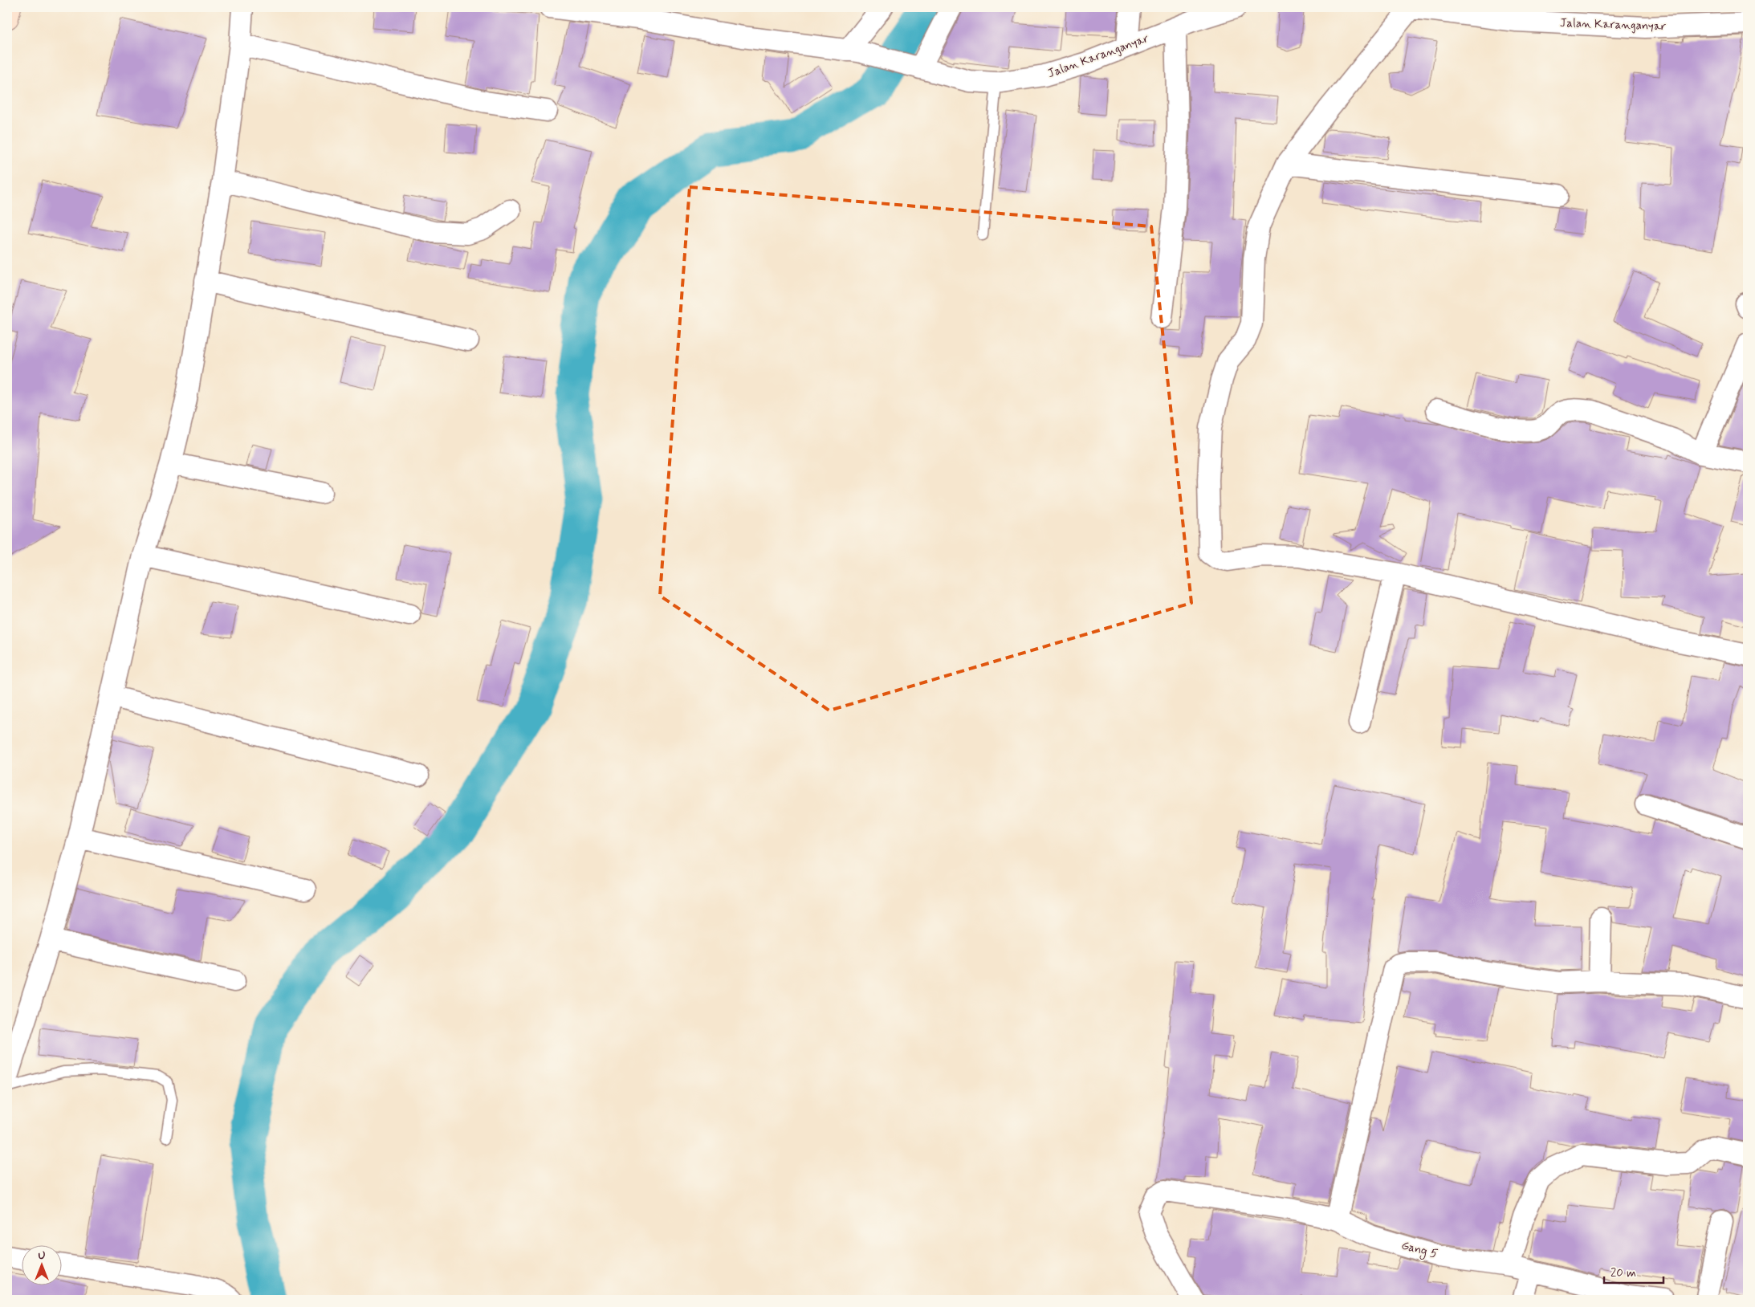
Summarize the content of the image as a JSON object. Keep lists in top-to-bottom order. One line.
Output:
{"streets":{"street":["Jalan Karanganyar","Gang 5"]},"scale_bar":"20 m","north":"top"}
